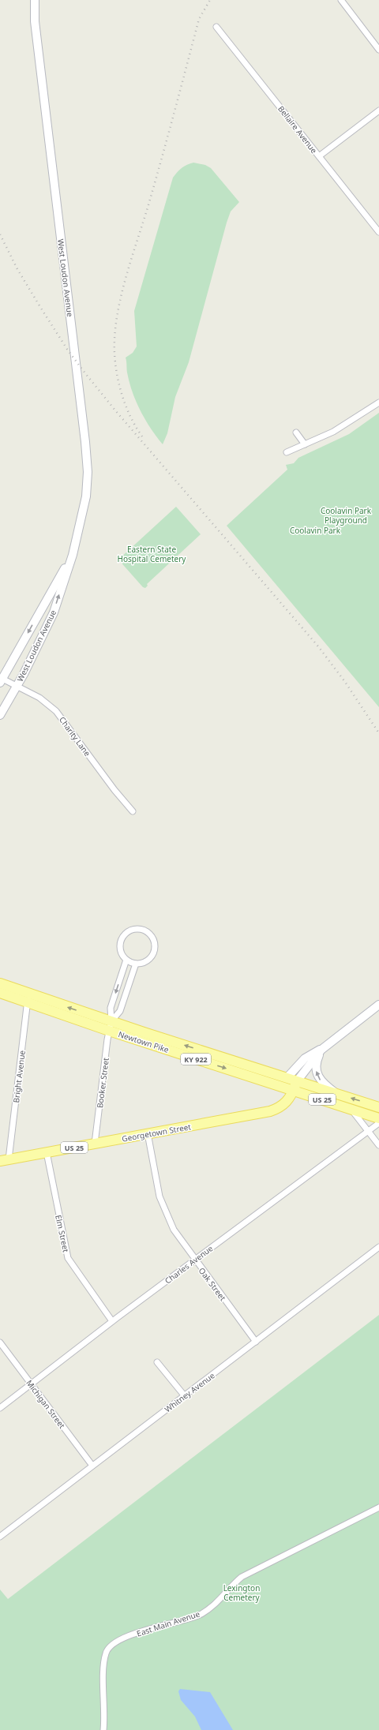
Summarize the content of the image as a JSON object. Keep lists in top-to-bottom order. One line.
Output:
{"streets":{"main road":["West Loudon Avenue","Newtown Pike","KY 922","US 25","Georgetown Street"],"street":["Bellaire Avenue","Charity Lane","Bright Avenue","Booker Street","Elm Street","Charles Avenue","Oak Street","Whitney Avenue","Michigan Street","East Main Avenue"]},"crossings":[["West Loudon Avenue","Charity Lane"],["Newtown Pike","Bright Avenue"],["Newtown Pike","Booker Street"],["Newtown Pike","Georgetown Street"],["Bright Avenue","Georgetown Street"],["Booker Street","Georgetown Street"],["Georgetown Street","Elm Street"],["Georgetown Street","Oak Street"],["Elm Street","Charles Avenue"],["Charles Avenue","Oak Street"],["Charles Avenue","Michigan Street"],["Oak Street","Whitney Avenue"],["Whitney Avenue","Michigan Street"]],"parks":["Coolavin Park Playground","Coolavin Park","Eastern State Hospital Cemetery","Lexington Cemetery"]}
